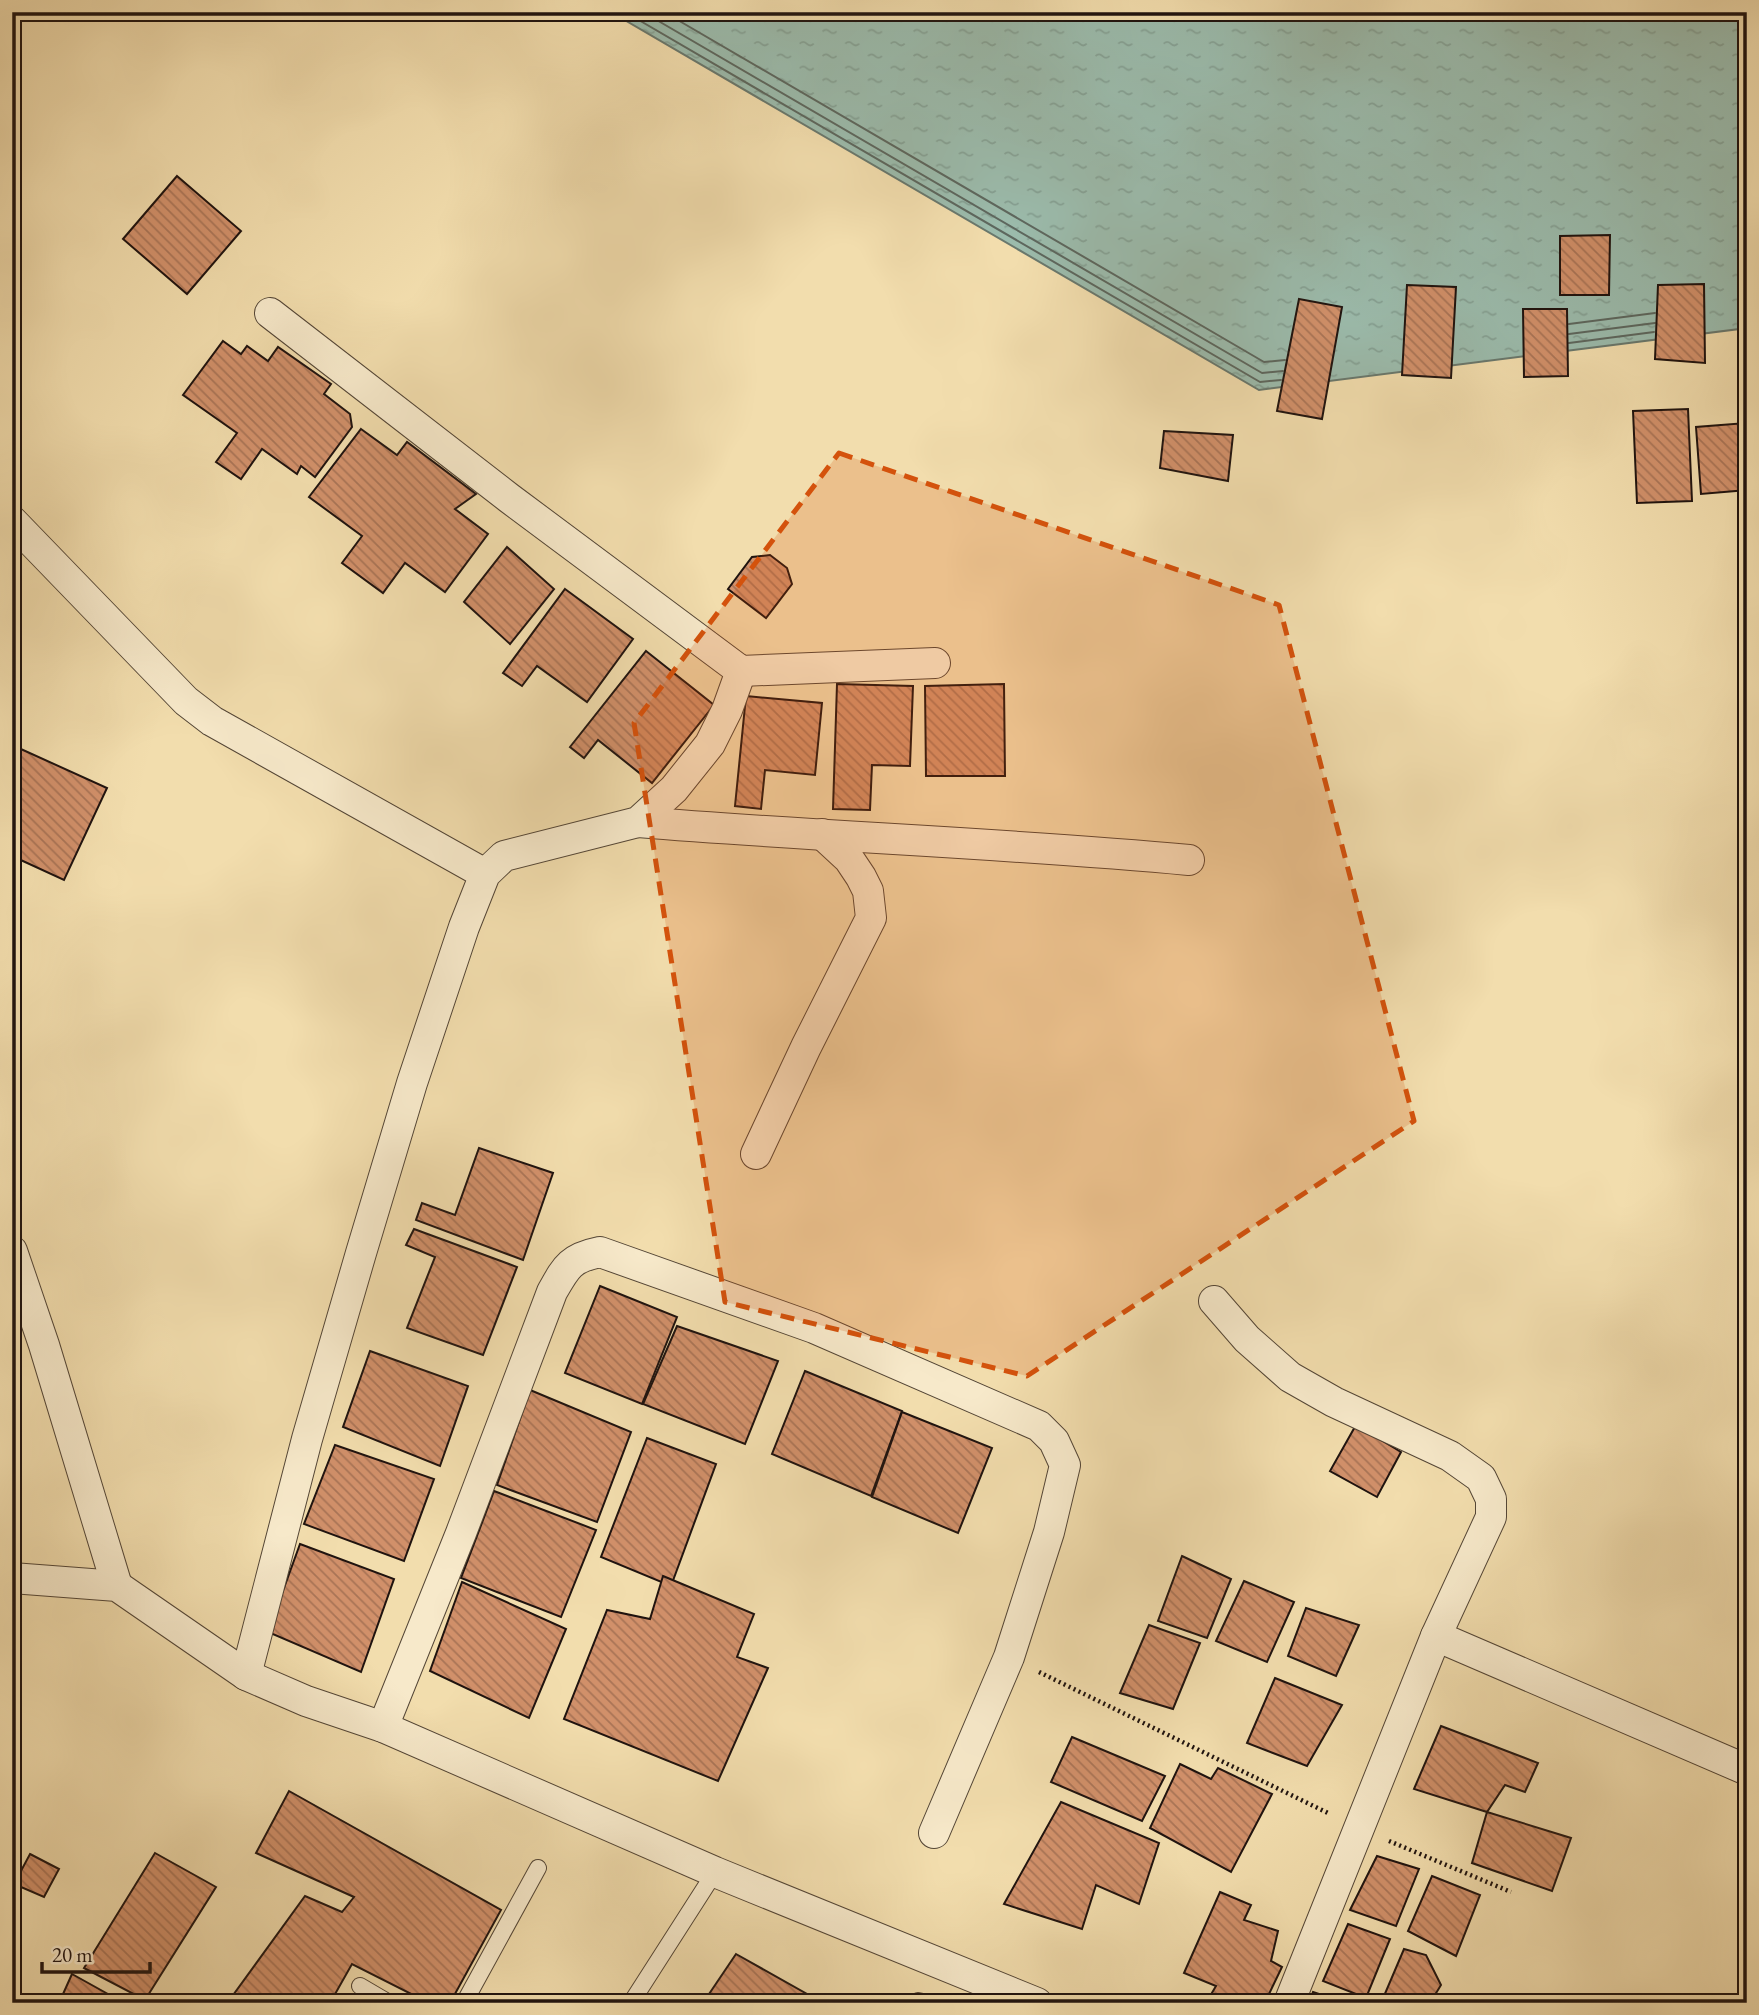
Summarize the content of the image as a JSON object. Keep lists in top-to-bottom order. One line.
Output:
{"scale_bar":"20 m"}
